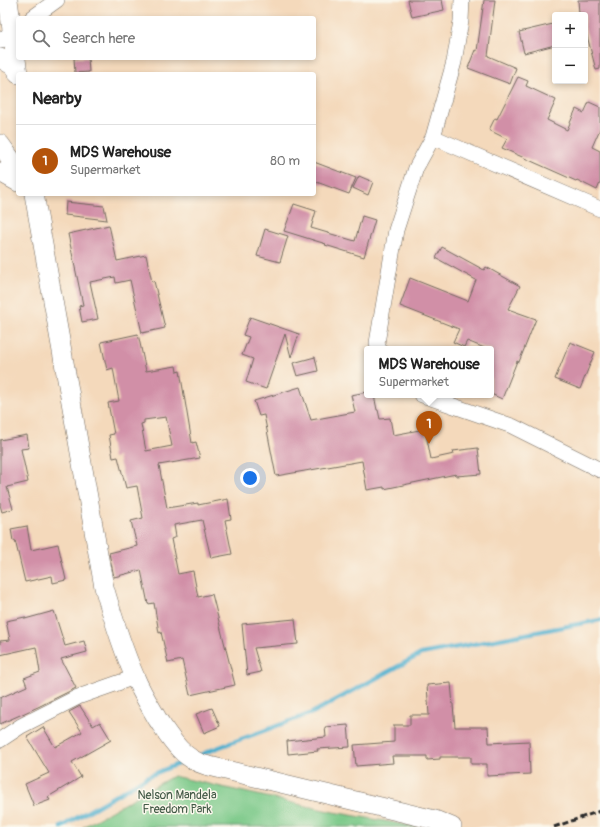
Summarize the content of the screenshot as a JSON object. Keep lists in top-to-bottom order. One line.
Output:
{"parks":["Nelson Mandela Freedom Park"],"page":{"map_buttons":["+","−"],"search":"Search here","heading":"Nearby","list":[{"mark":"1","name":"MDS Warehouse","note":"Supermarket","value":"80 m"}],"popup":["MDS Warehouse","Supermarket"],"pins":"1"}}
